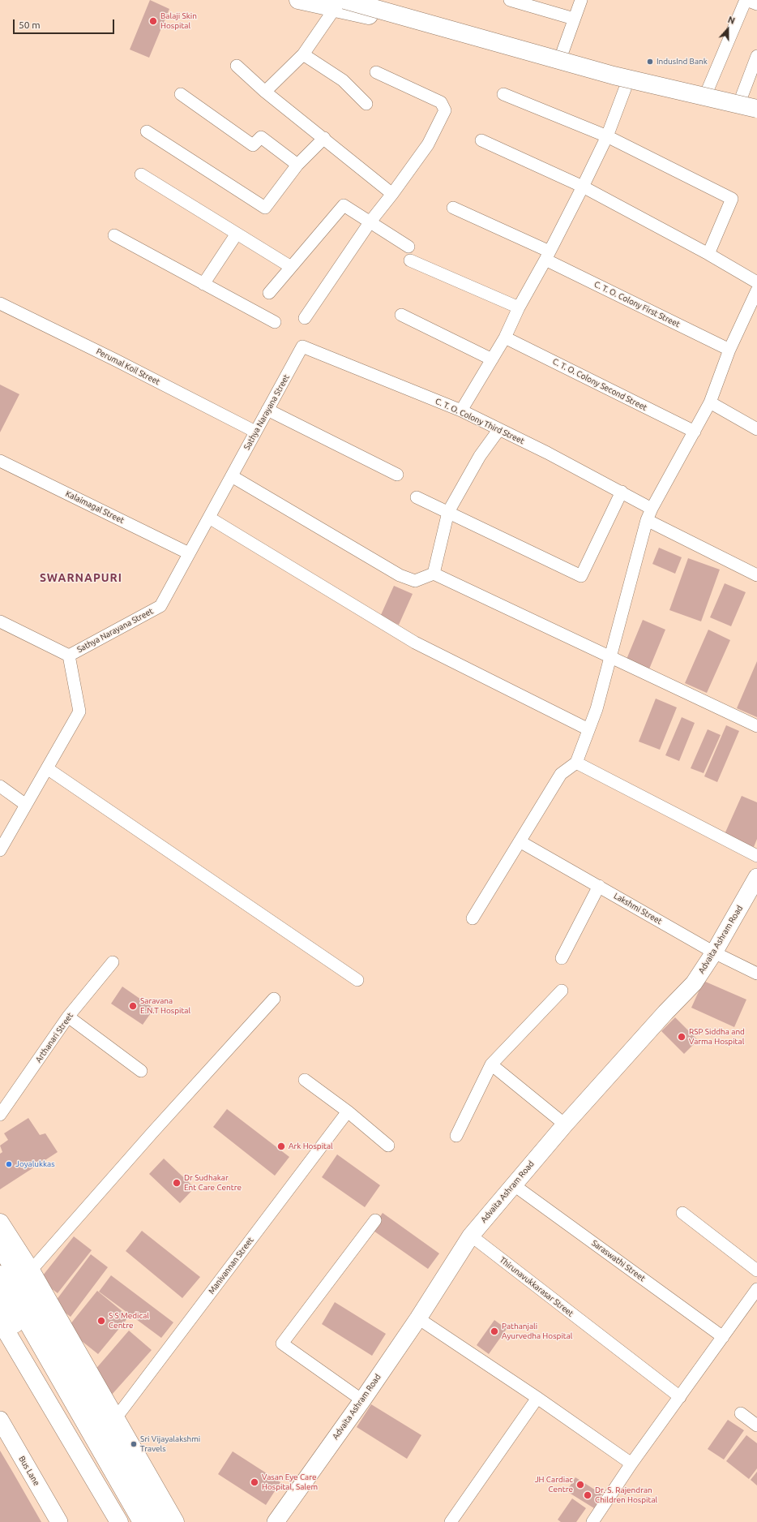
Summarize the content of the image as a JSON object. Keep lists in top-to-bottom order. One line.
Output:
{"streets":{"street":["C. T. O. Colony First Street","Perumal Koil Street","C. T. O. Colony Second Street","Sathya Narayana Street","C. T. O. Colony Third Street","Kalaimagal Street","Lakshmi Street","Advaita Ashram Road","Arthanari Street","Saraswathi Street","Manivannan Street","Thirunavukkarasar Street","Bus Lane"]},"crossings":[["Perumal Koil Street","Sathya Narayana Street"],["Sathya Narayana Street","C. T. O. Colony Third Street"],["Sathya Narayana Street","Kalaimagal Street"],["Lakshmi Street","Advaita Ashram Road"],["Advaita Ashram Road","Saraswathi Street"],["Advaita Ashram Road","Thirunavukkarasar Street"]],"districts":["SWARNAPURI"],"places":["Balaji Skin Hospital","IndusInd Bank","Saravana E.N.T Hospital","RSP Siddha and Varma Hospital","Ark Hospital","Joyalukkas","Dr Sudhakar Ent Care Centre","S S Medical Centre","Pathanjali Ayurvedha Hospital","Sri Vijayalakshmi Travels","Vasan Eye Care Hospital, Salem","JH Cardiac Centre","Dr. S. Rajendran Children Hospital"],"scale_bar":"50 m","north":"top"}
